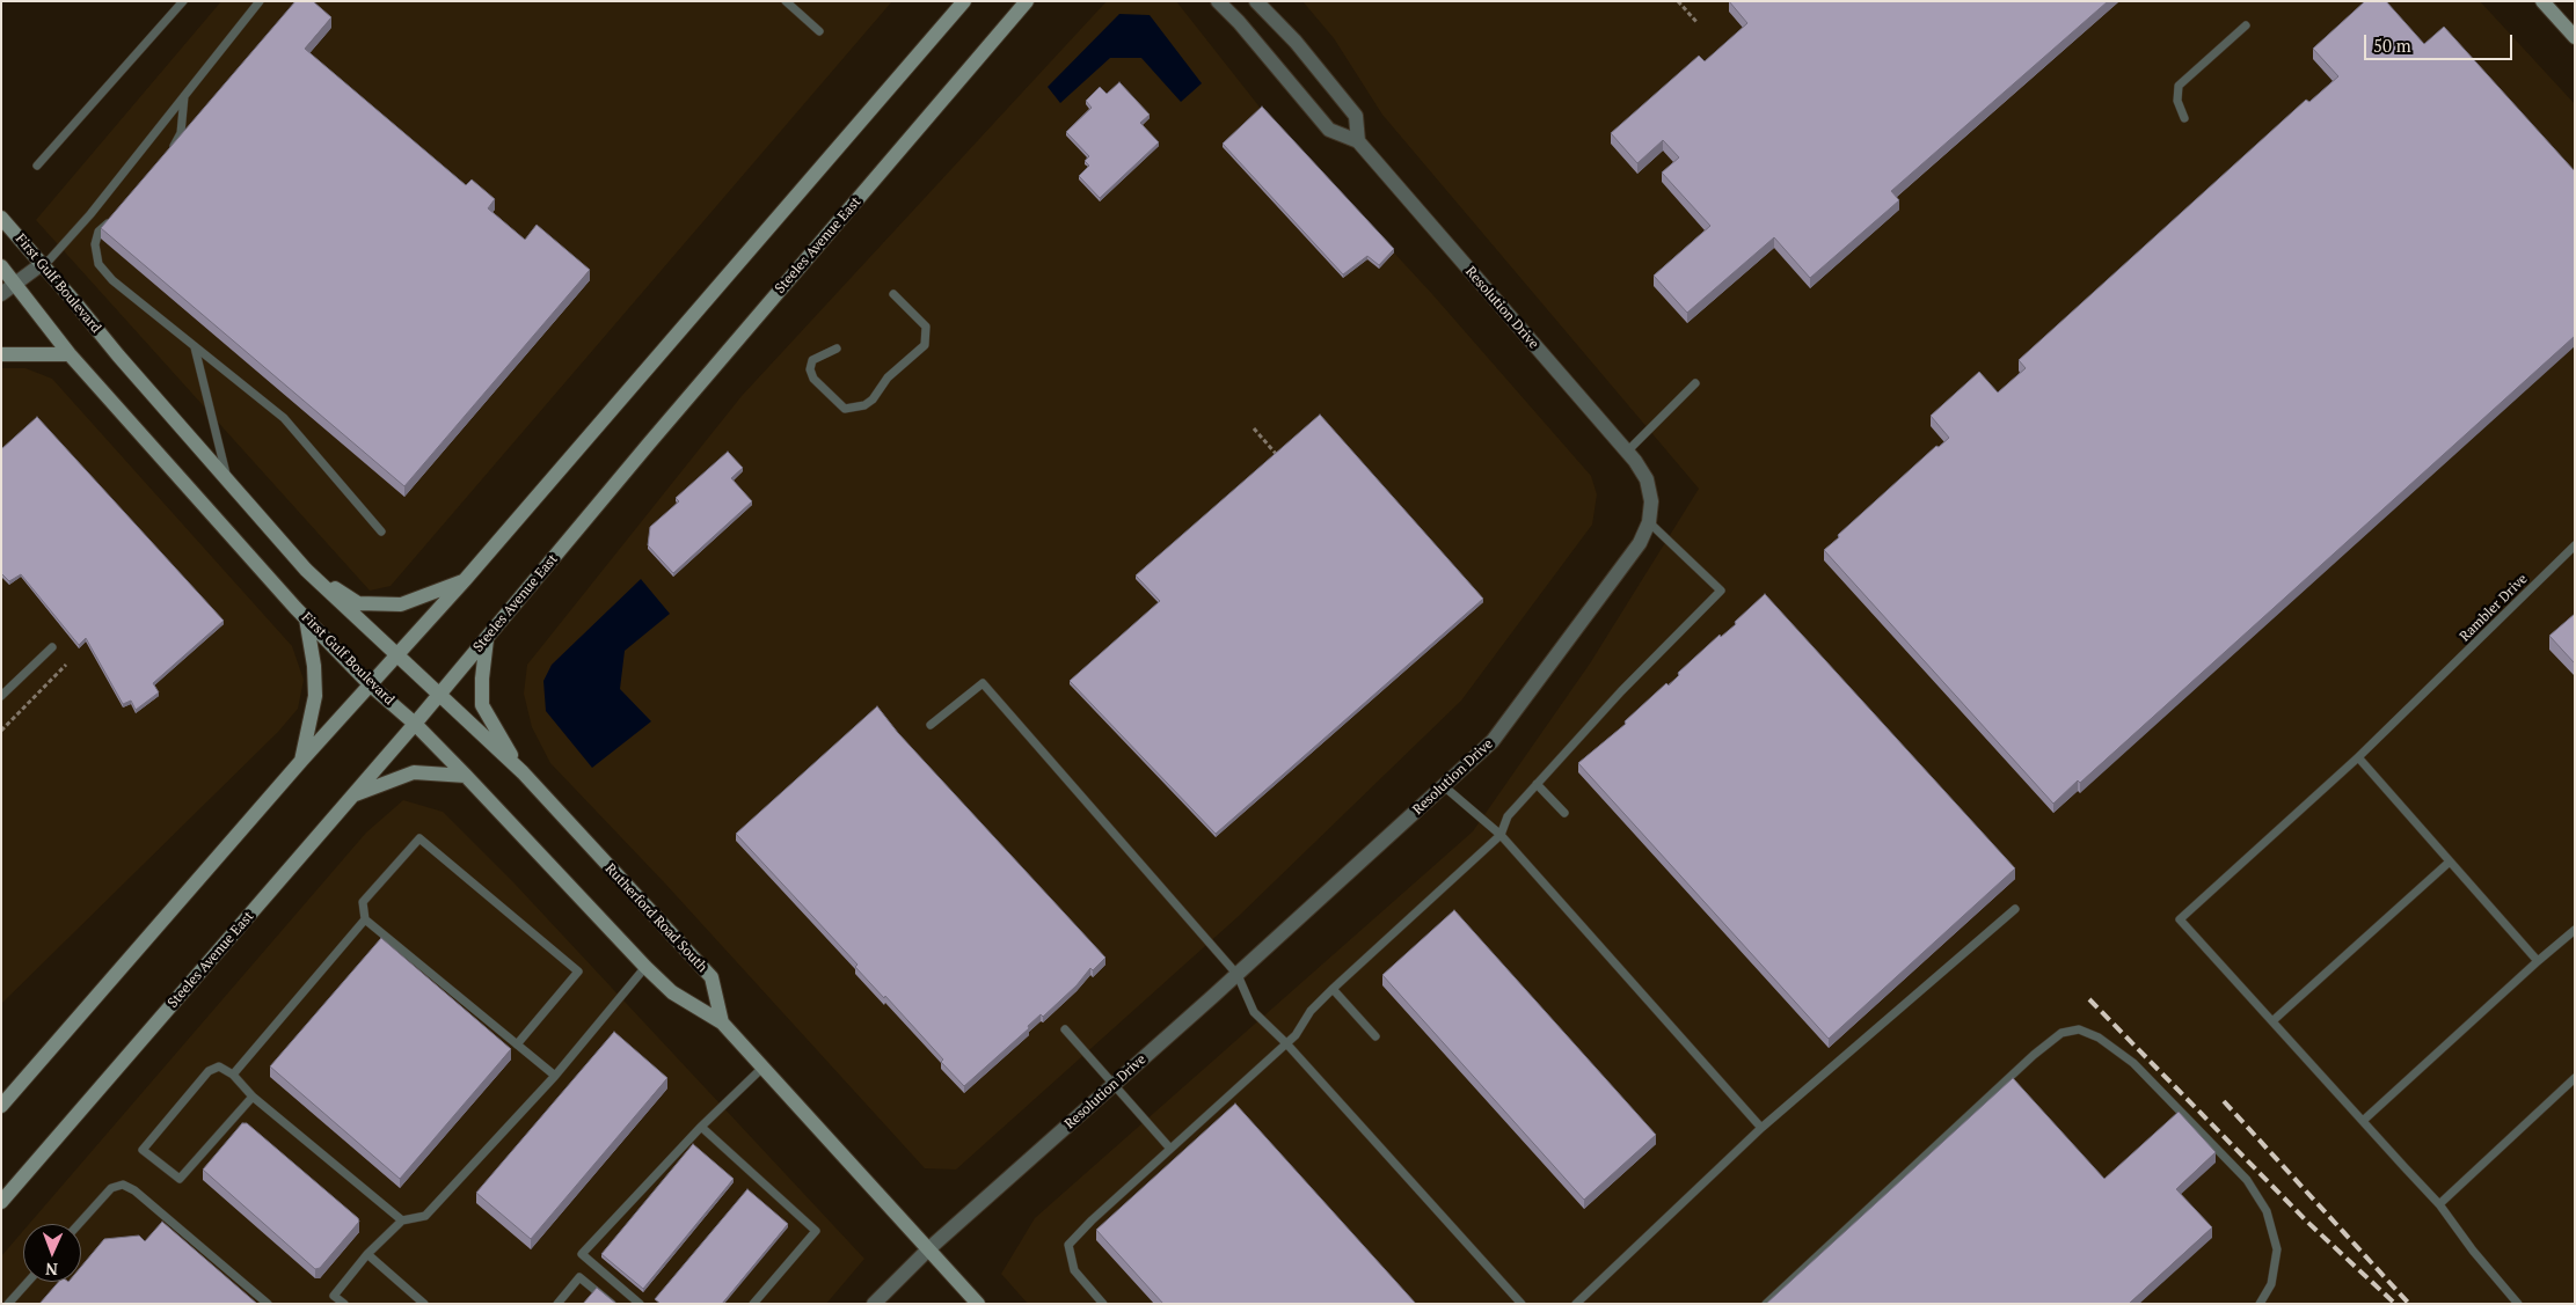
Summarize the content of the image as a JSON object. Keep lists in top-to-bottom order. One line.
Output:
{"streets":{"main road":["Steeles Avenue East","First Gulf Boulevard","Rutherford Road South"],"street":["Resolution Drive"],"lane":["Rambler Drive"]},"crossings":[["Steeles Avenue East","First Gulf Boulevard"],["Steeles Avenue East","Rutherford Road South"],["First Gulf Boulevard","Rutherford Road South"],["Resolution Drive","Rutherford Road South"]],"scale_bar":"50 m","north":"bottom"}
